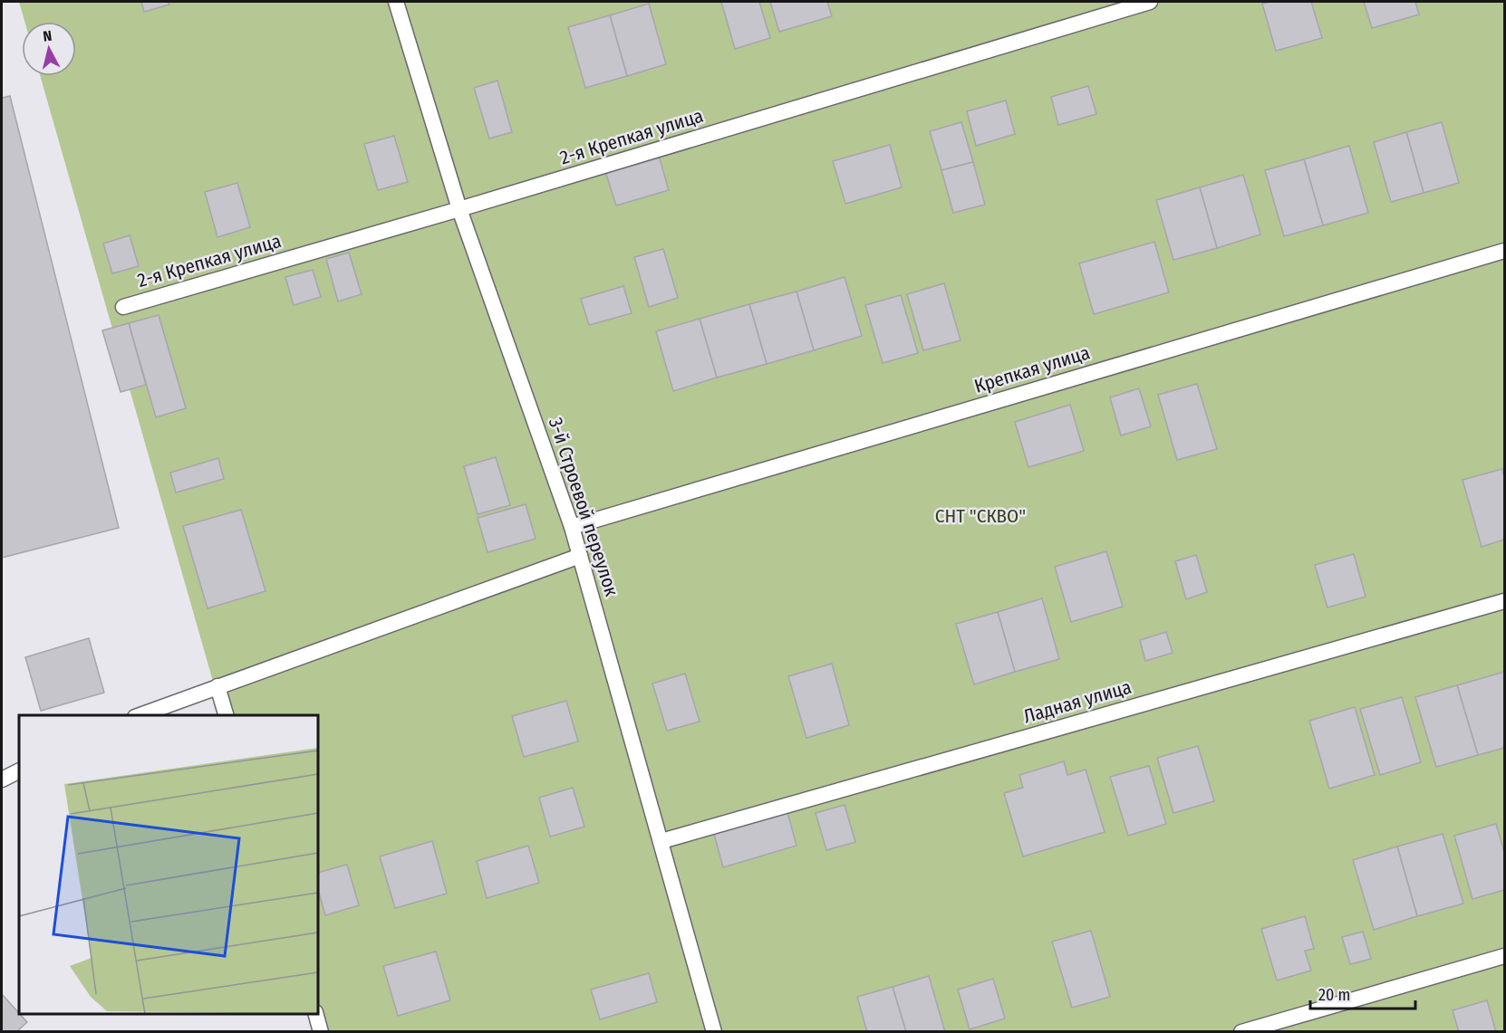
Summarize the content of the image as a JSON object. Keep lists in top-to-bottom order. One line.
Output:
{"streets":{"lane":["2-я Крепкая улица","Крепкая улица","3-й Строевой переулок","Ладная улица"]},"crossings":[["2-я Крепкая улица","3-й Строевой переулок"],["Крепкая улица","3-й Строевой переулок"],["3-й Строевой переулок","Ладная улица"]],"parks":["СНТ \"СКВО\""],"scale_bar":"20 m","north":"top"}
